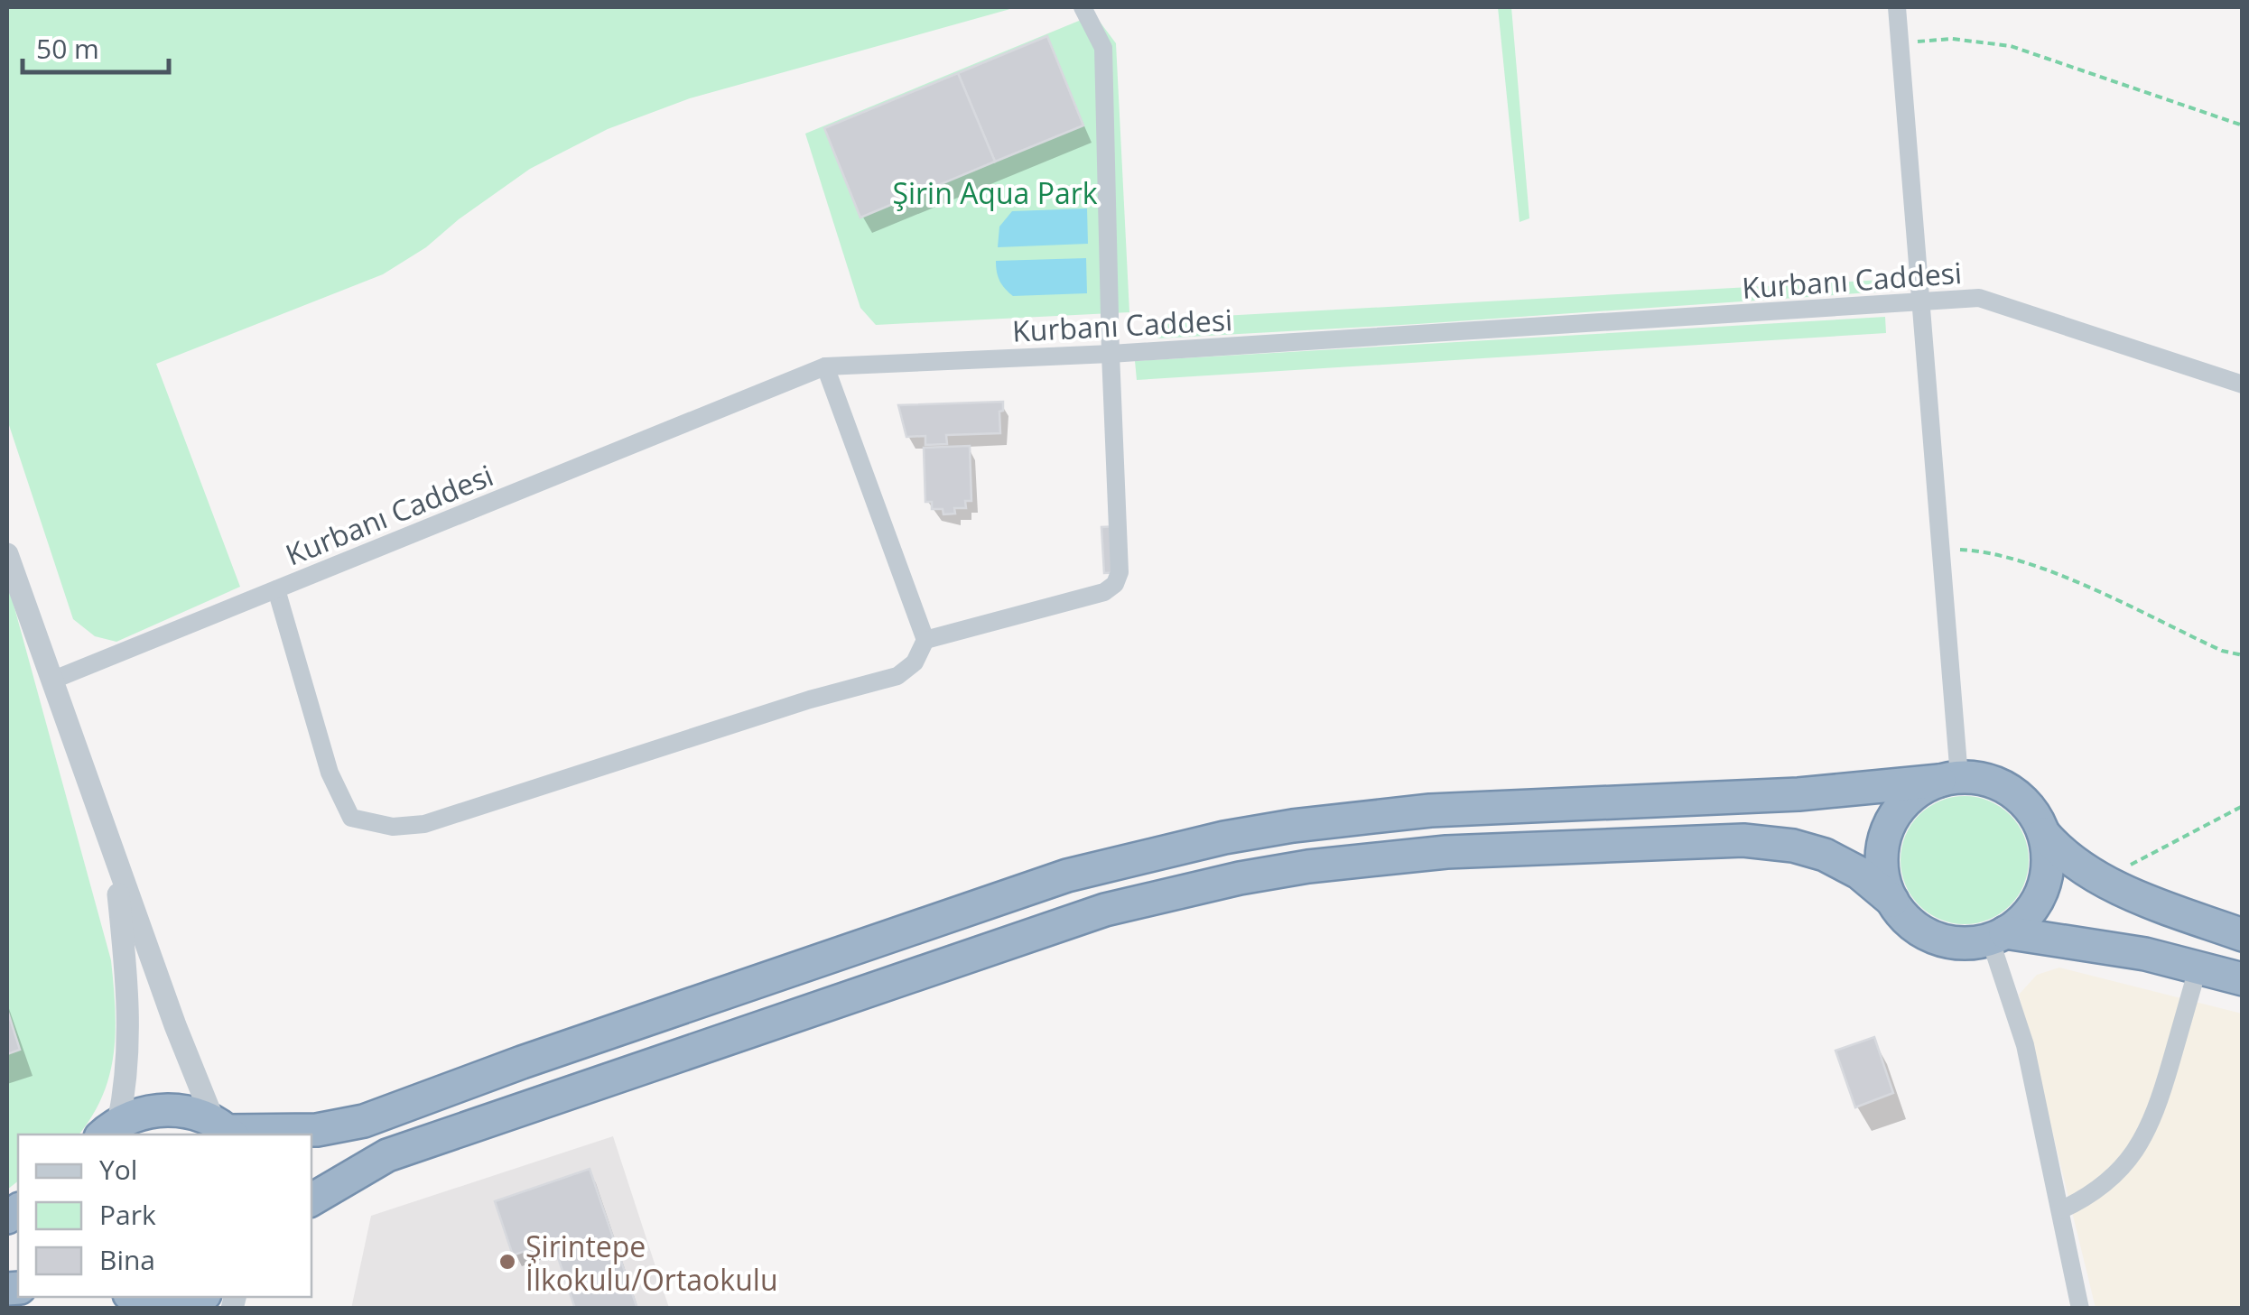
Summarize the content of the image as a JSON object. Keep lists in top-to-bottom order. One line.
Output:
{"streets":{"street":["Kurbanı Caddesi"]},"parks":["Şirin Aqua Park"],"places":["Şirintepe İlkokulu/Ortaokulu"],"legend":["Yol","Park","Bina"],"scale_bar":"50 m"}
